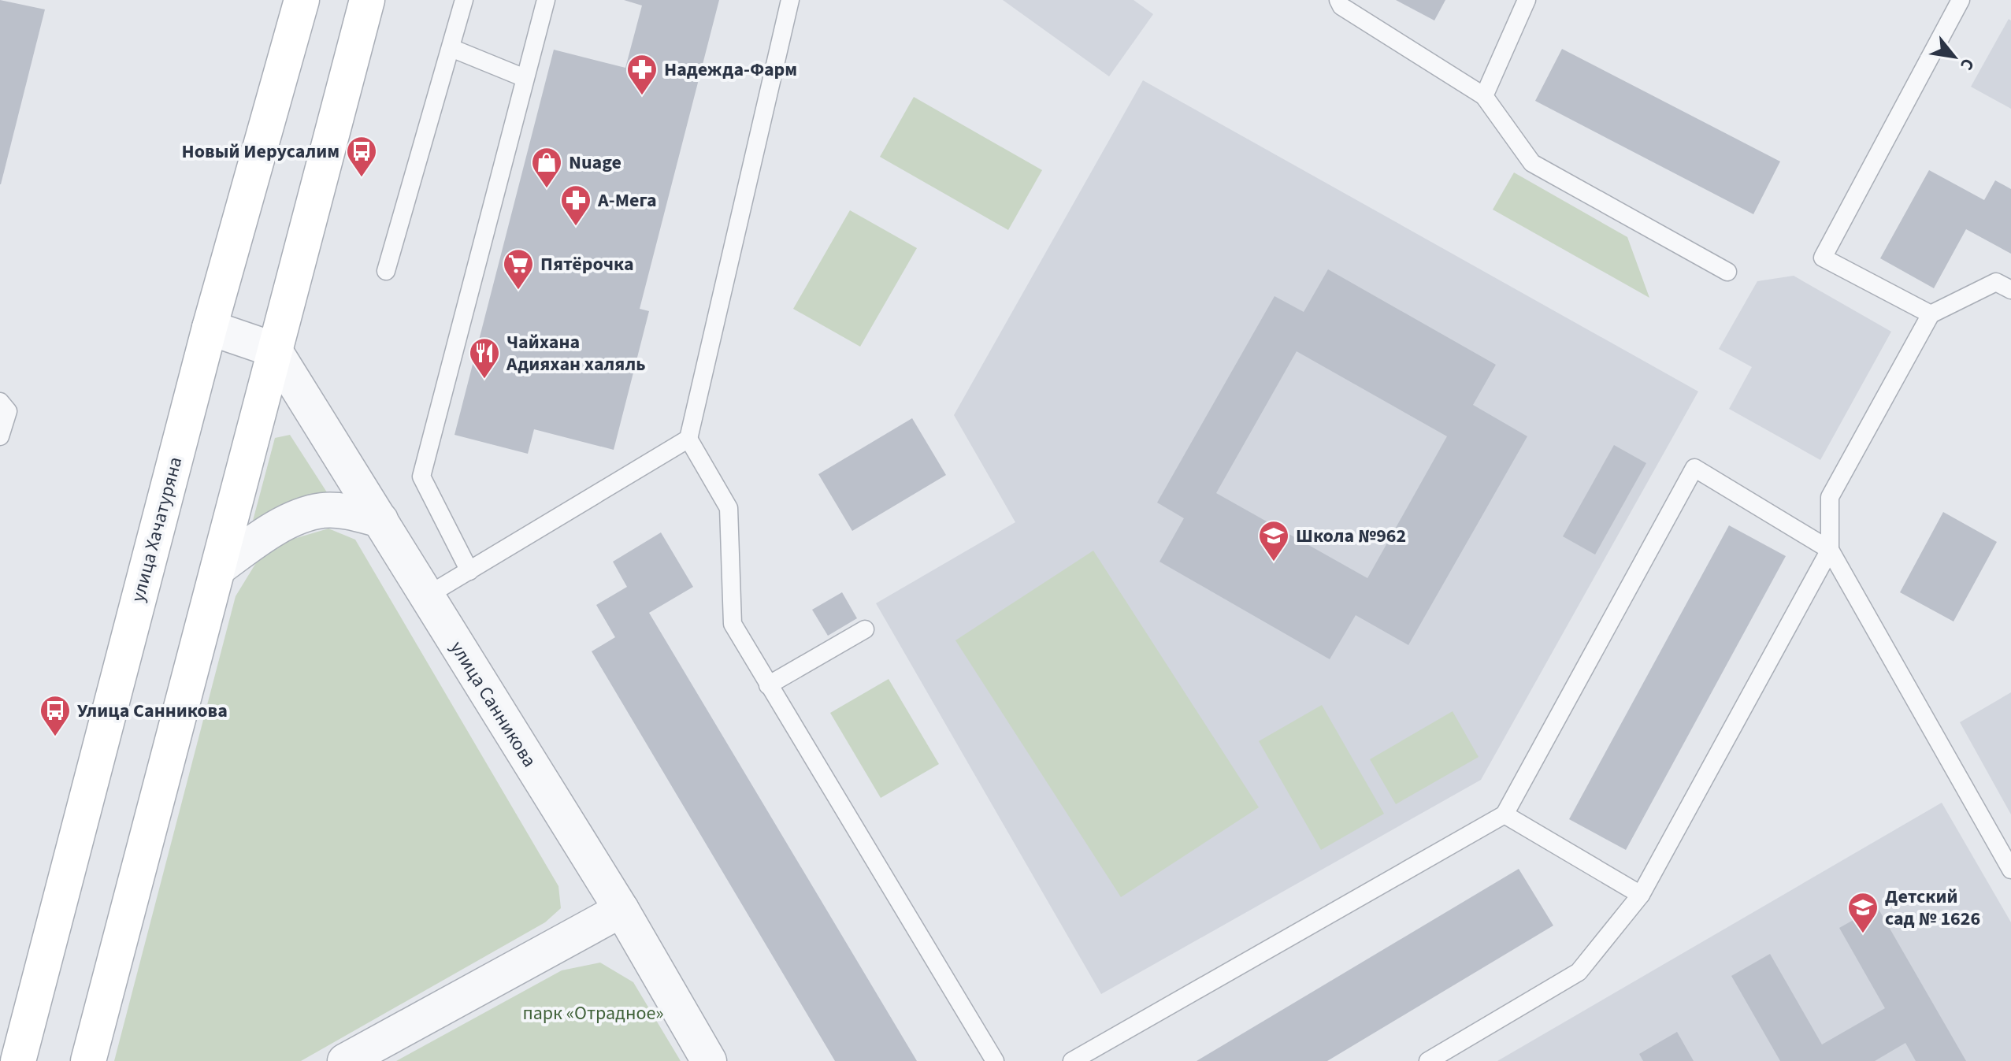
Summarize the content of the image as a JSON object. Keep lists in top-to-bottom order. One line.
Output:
{"streets":{"main road":["улица Хачатуряна"],"street":["улица Санникова"]},"parks":["парк «Отрадное»"],"places":{"pharmacy":["Надежда-Фарм","А-Мега"],"bus stop":["Новый Иерусалим","Улица Санникова"],"shop":["Nuage"],"supermarket":["Пятёрочка"],"restaurant":["Чайхана Адияхан халяль"],"school or university":["Школа №962","Детский сад № 1626"]},"north":"bottom right"}
